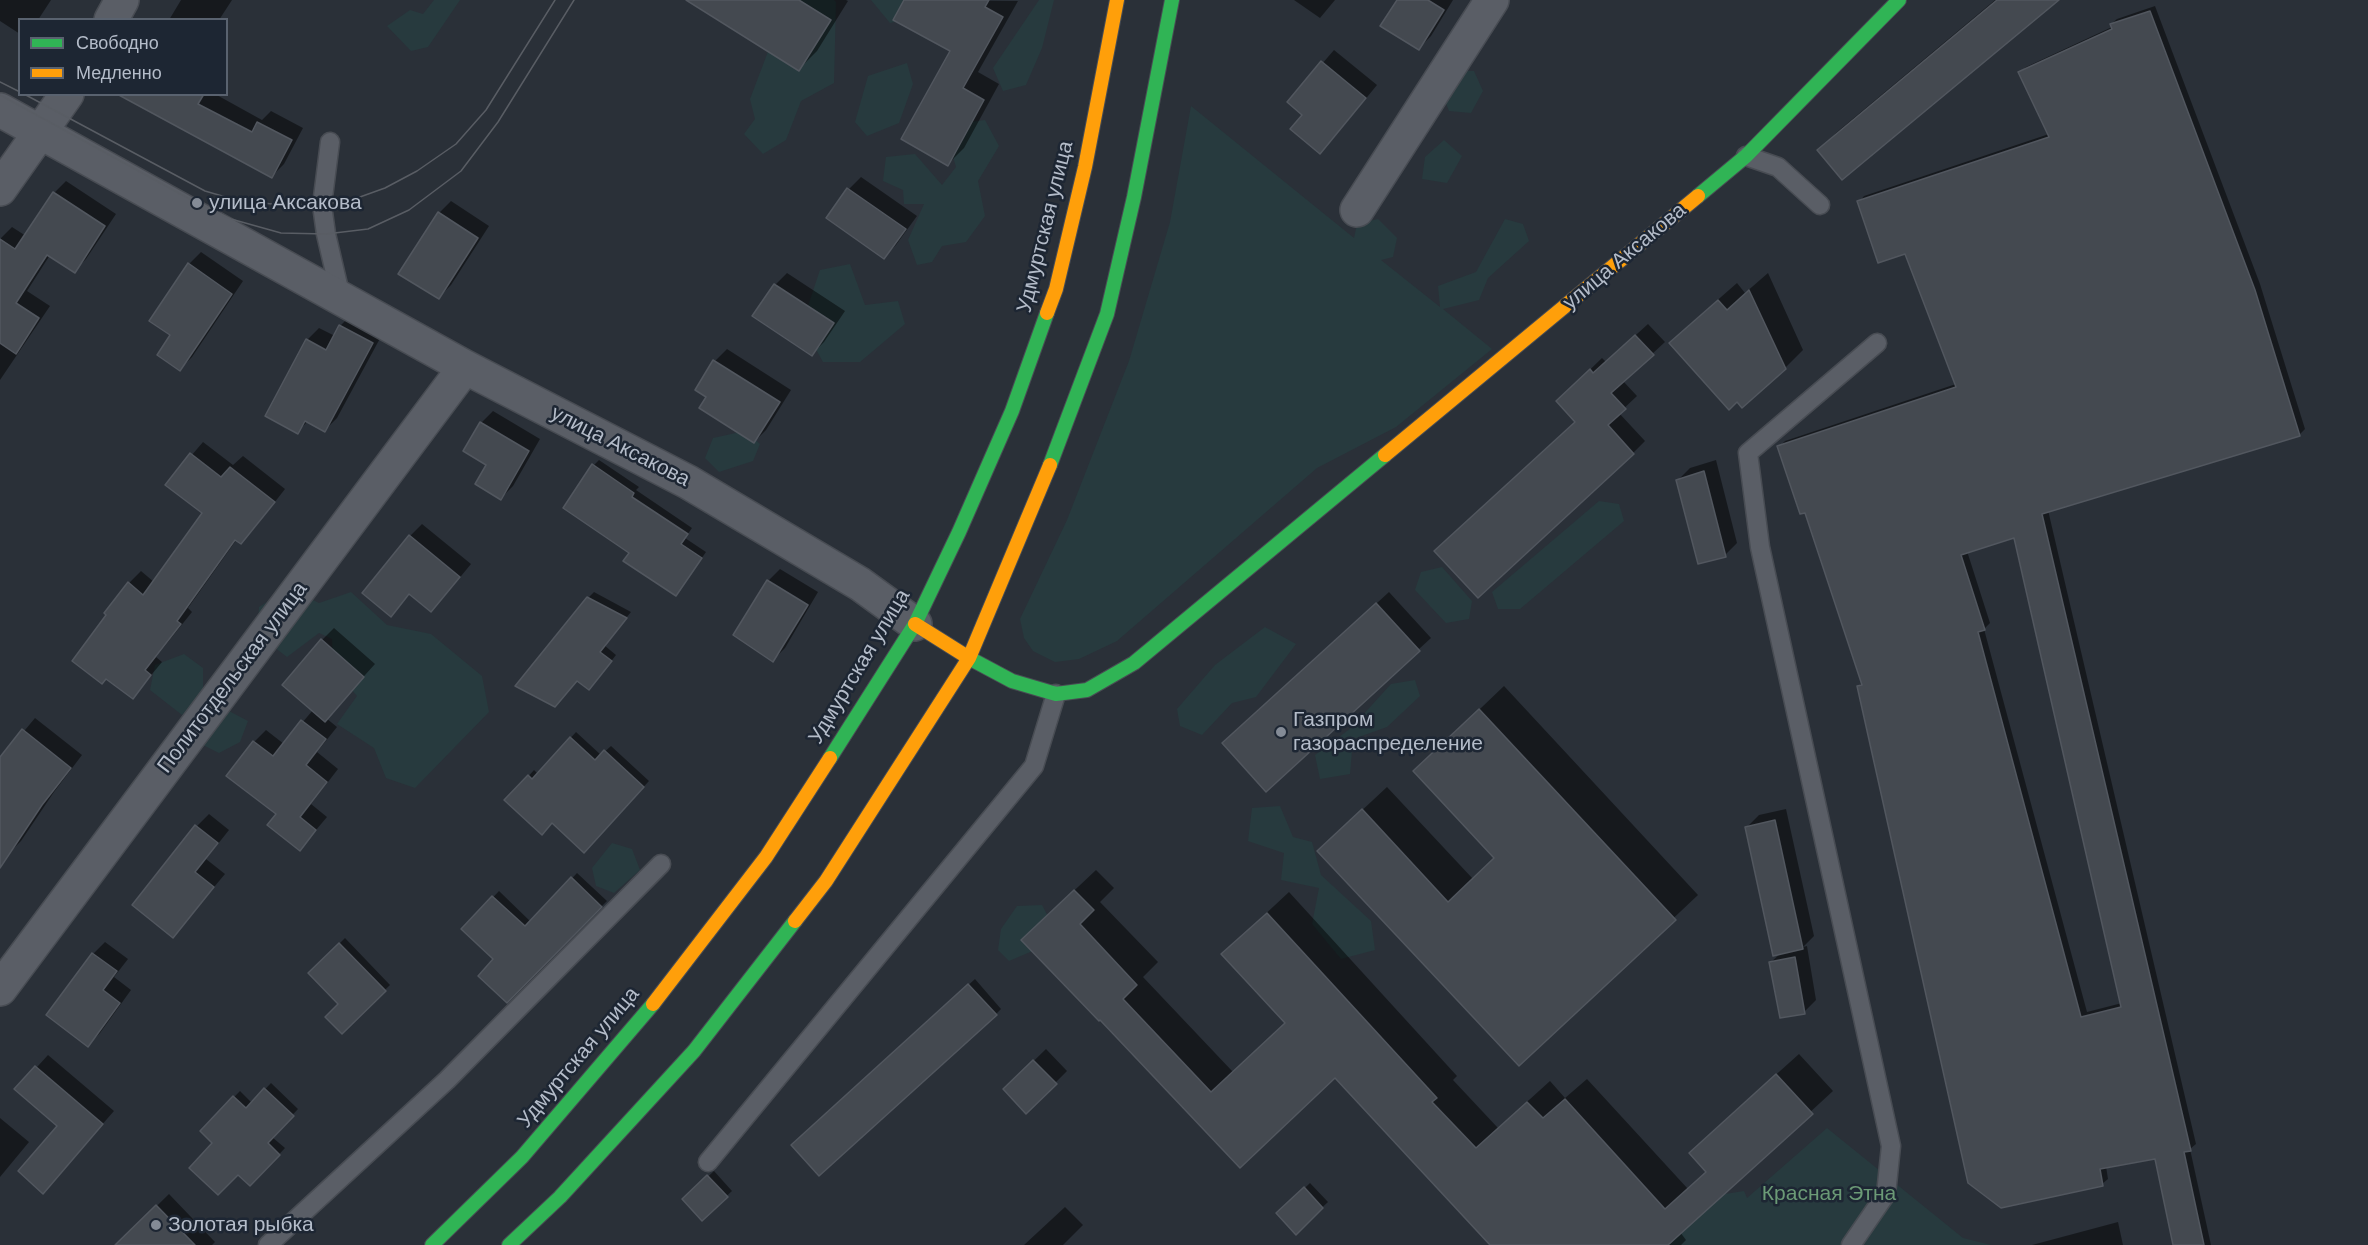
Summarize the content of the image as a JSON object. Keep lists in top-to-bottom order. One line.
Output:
{"streets":{"main road":["Удмуртская улица","улица Аксакова"],"street":["Политотдельская улица"]},"crossings":[["Удмуртская улица","улица Аксакова"],["улица Аксакова","Политотдельская улица"]],"parks":["Красная Этна"],"places":["улица Аксакова","Газпром газораспределение","Золотая рыбка"],"legend":["Свободно","Медленно"]}
